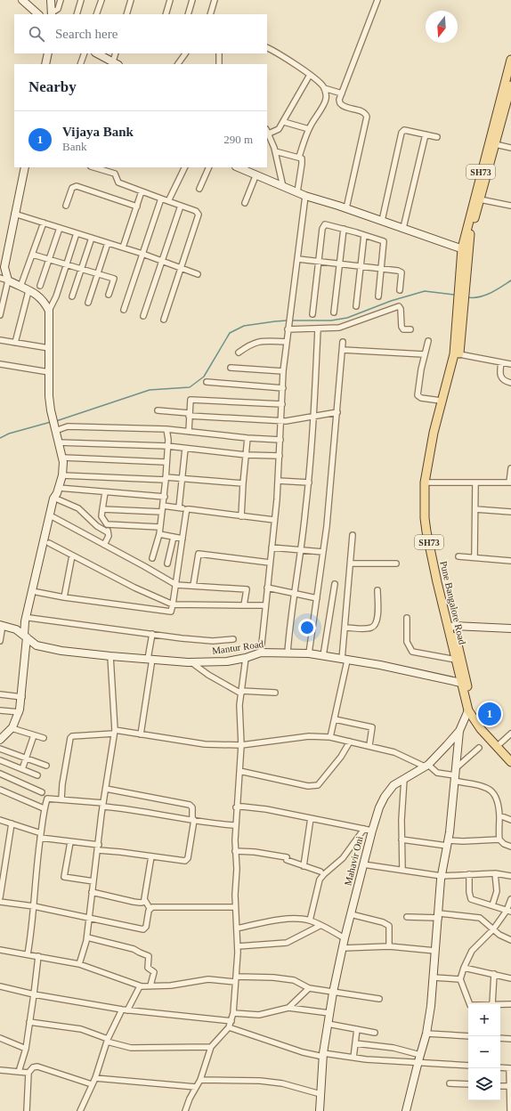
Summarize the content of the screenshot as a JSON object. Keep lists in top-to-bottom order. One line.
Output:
{"streets":{"main road":["SH73","Pune Bangalore Road"],"street":["Mantur Road","Mahavir Oni"]},"crossings":[["SH73","Pune Bangalore Road"],["Pune Bangalore Road","Mantur Road"],["Pune Bangalore Road","Mahavir Oni"]],"north":"bottom","page":{"search":"Search here","heading":"Nearby","list":[{"mark":"1","name":"Vijaya Bank","note":"Bank","value":"290 m"}],"pins":"1","map_buttons":["+","−"]}}
